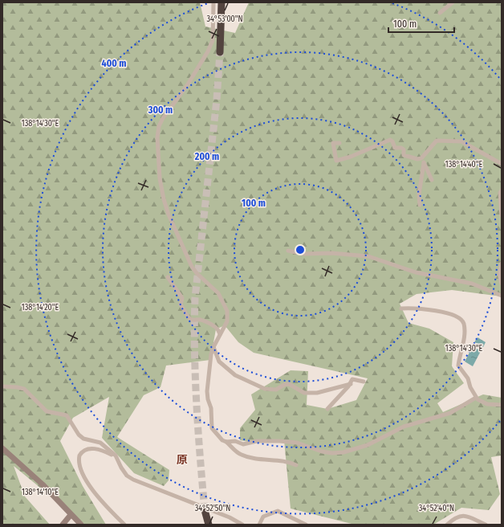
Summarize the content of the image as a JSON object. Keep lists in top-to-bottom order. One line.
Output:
{"districts":["原"],"scale_bar":"100 m","coordinates":["34°53'00\"N","138°14'30\"E","138°14'40\"E","138°14'20\"E","138°14'10\"E","34°52'50\"N","34°52'40\"N"],"rings":["400 m","300 m","200 m","100 m"]}
